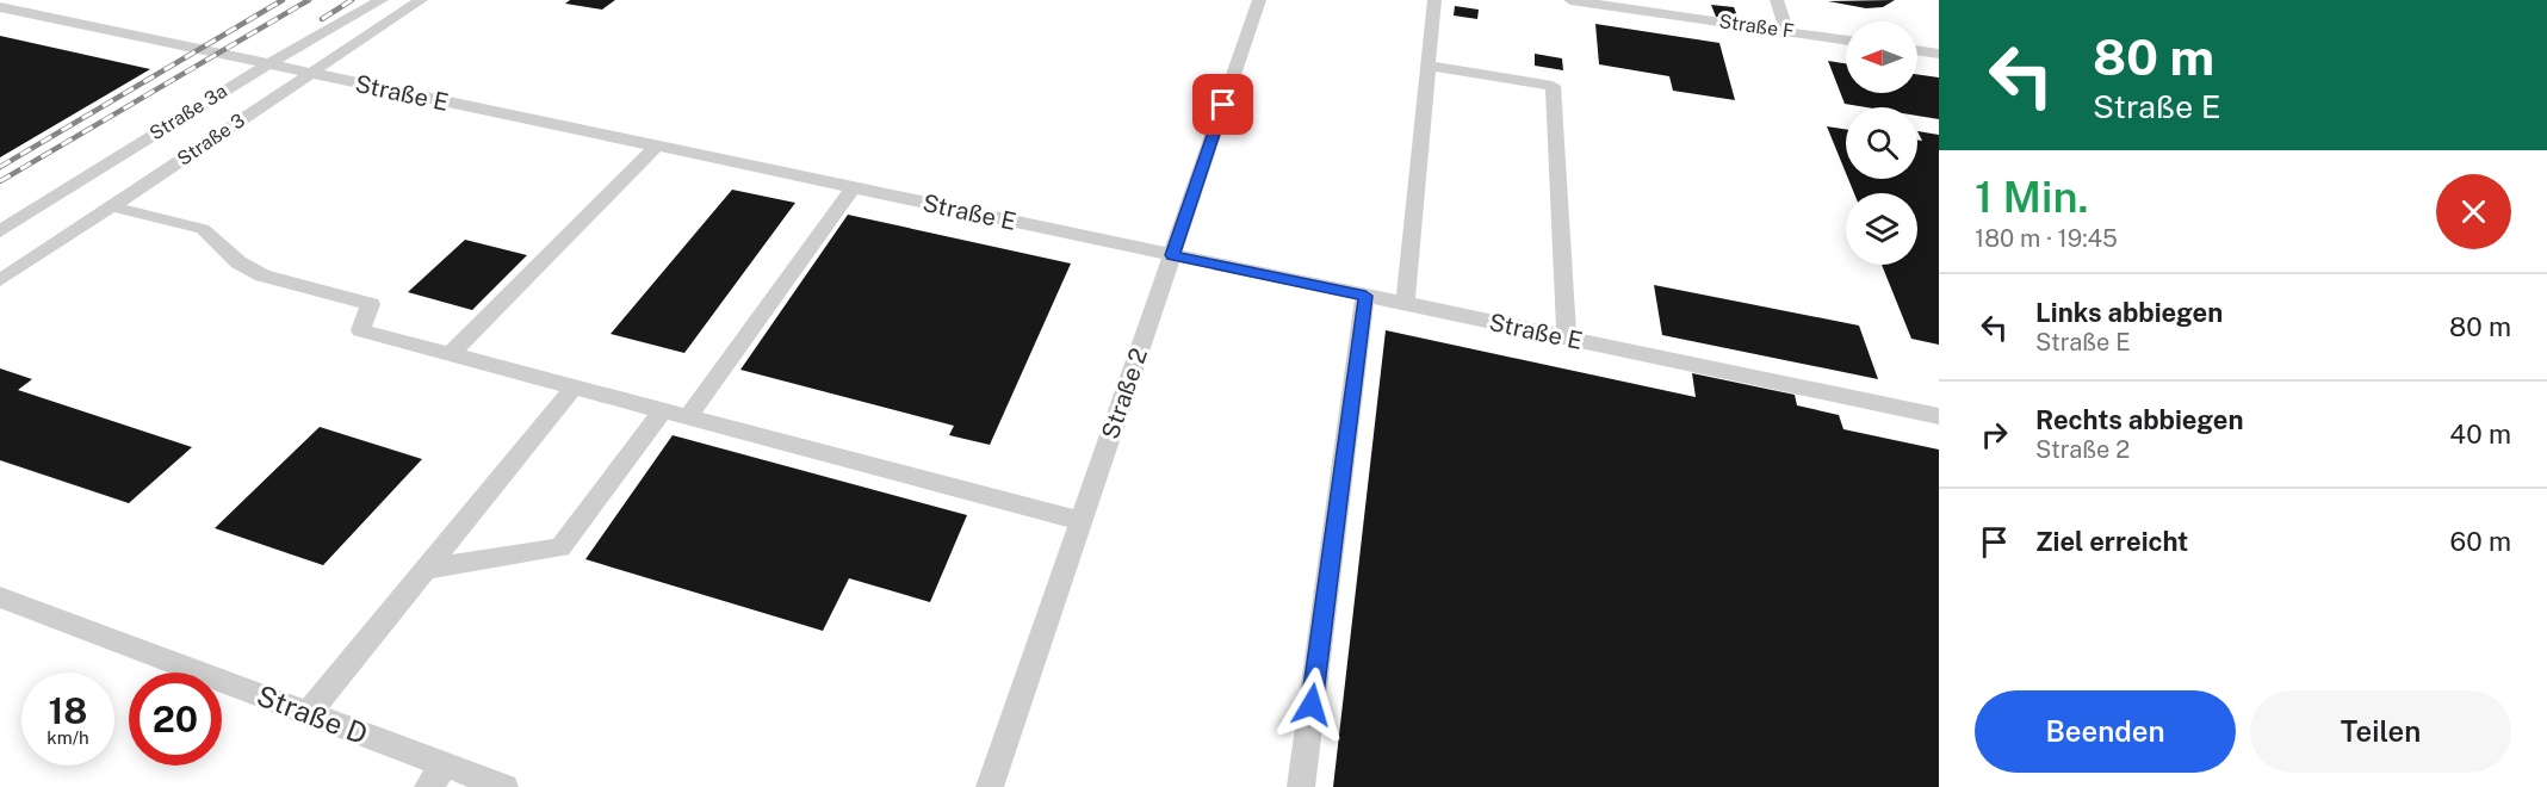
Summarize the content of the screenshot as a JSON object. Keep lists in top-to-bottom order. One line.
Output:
{"streets":{"lane":["Straße F","Straße E","Straße 3a","Straße 3","Straße 2","Straße D"]},"crossings":[["Straße E","Straße 3a"],["Straße E","Straße 3"],["Straße E","Straße 2"]],"north":"left","page":{"turn":["80 m","Straße E"],"heading":["1 Min.","180 m · 19:45"],"list":[{"name":"Links abbiegen","note":"Straße E","value":"80 m"},{"name":"Rechts abbiegen","note":"Straße 2","value":"40 m"},{"name":"Ziel erreicht","value":"60 m"}],"speed":"18 km/h","limit":"20","buttons":["Beenden","Teilen"]}}
